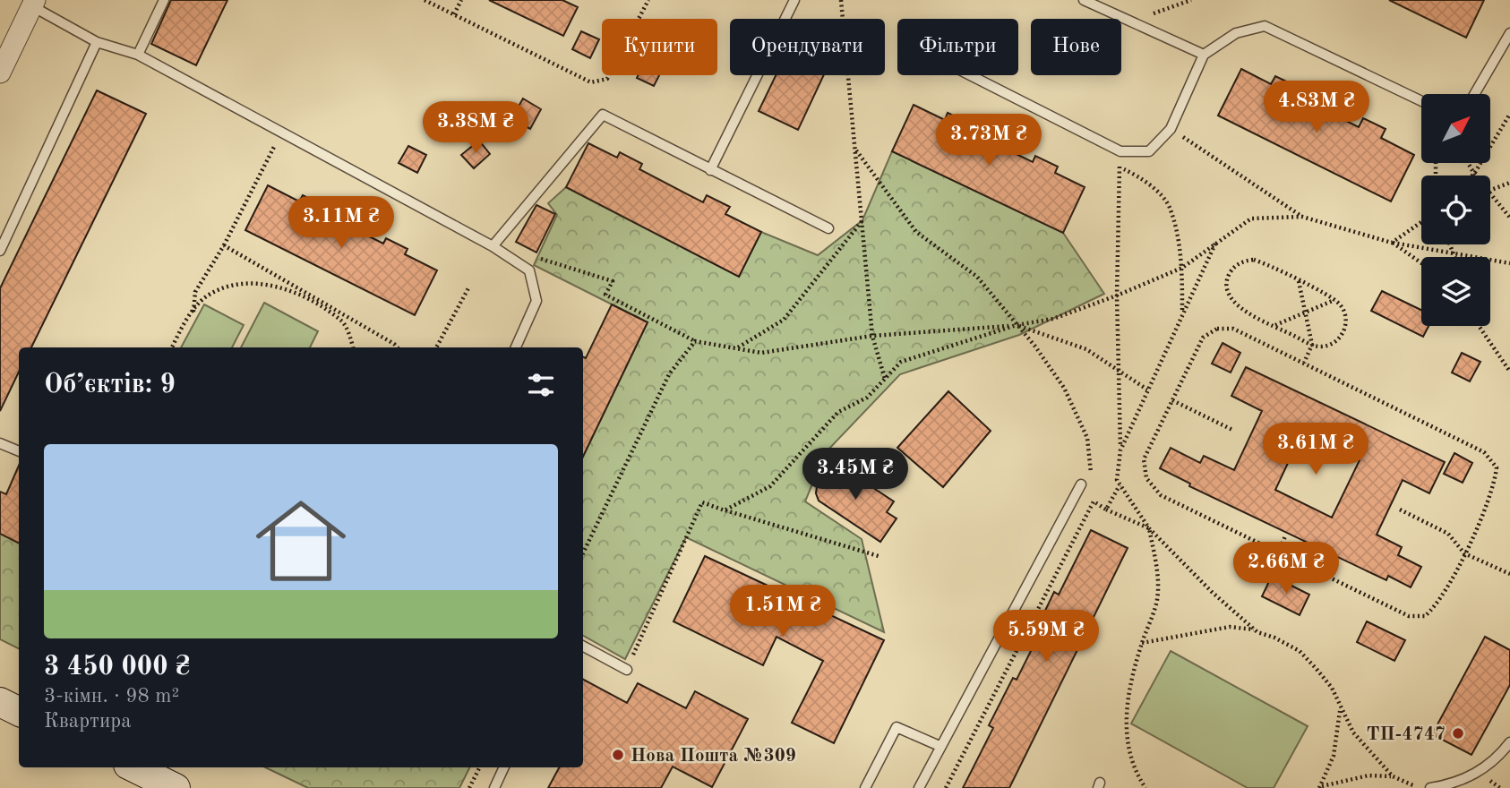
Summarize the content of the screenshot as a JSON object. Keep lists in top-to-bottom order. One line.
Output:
{"places":["ТП-4747","Нова Пошта №309"],"north":"top right","page":{"chip":["Купити","Орендувати","Фільтри","Нове"],"price":["4.83M ₴","3.38M ₴","3.73M ₴","3.11M ₴","3.61M ₴","3.45M ₴","2.66M ₴","1.51M ₴","5.59M ₴"],"heading":"Об’єктів: 9","list":[{"name":"3 450 000 ₴","note":"3-кімн. · 98 m² · Квартира"}]}}
